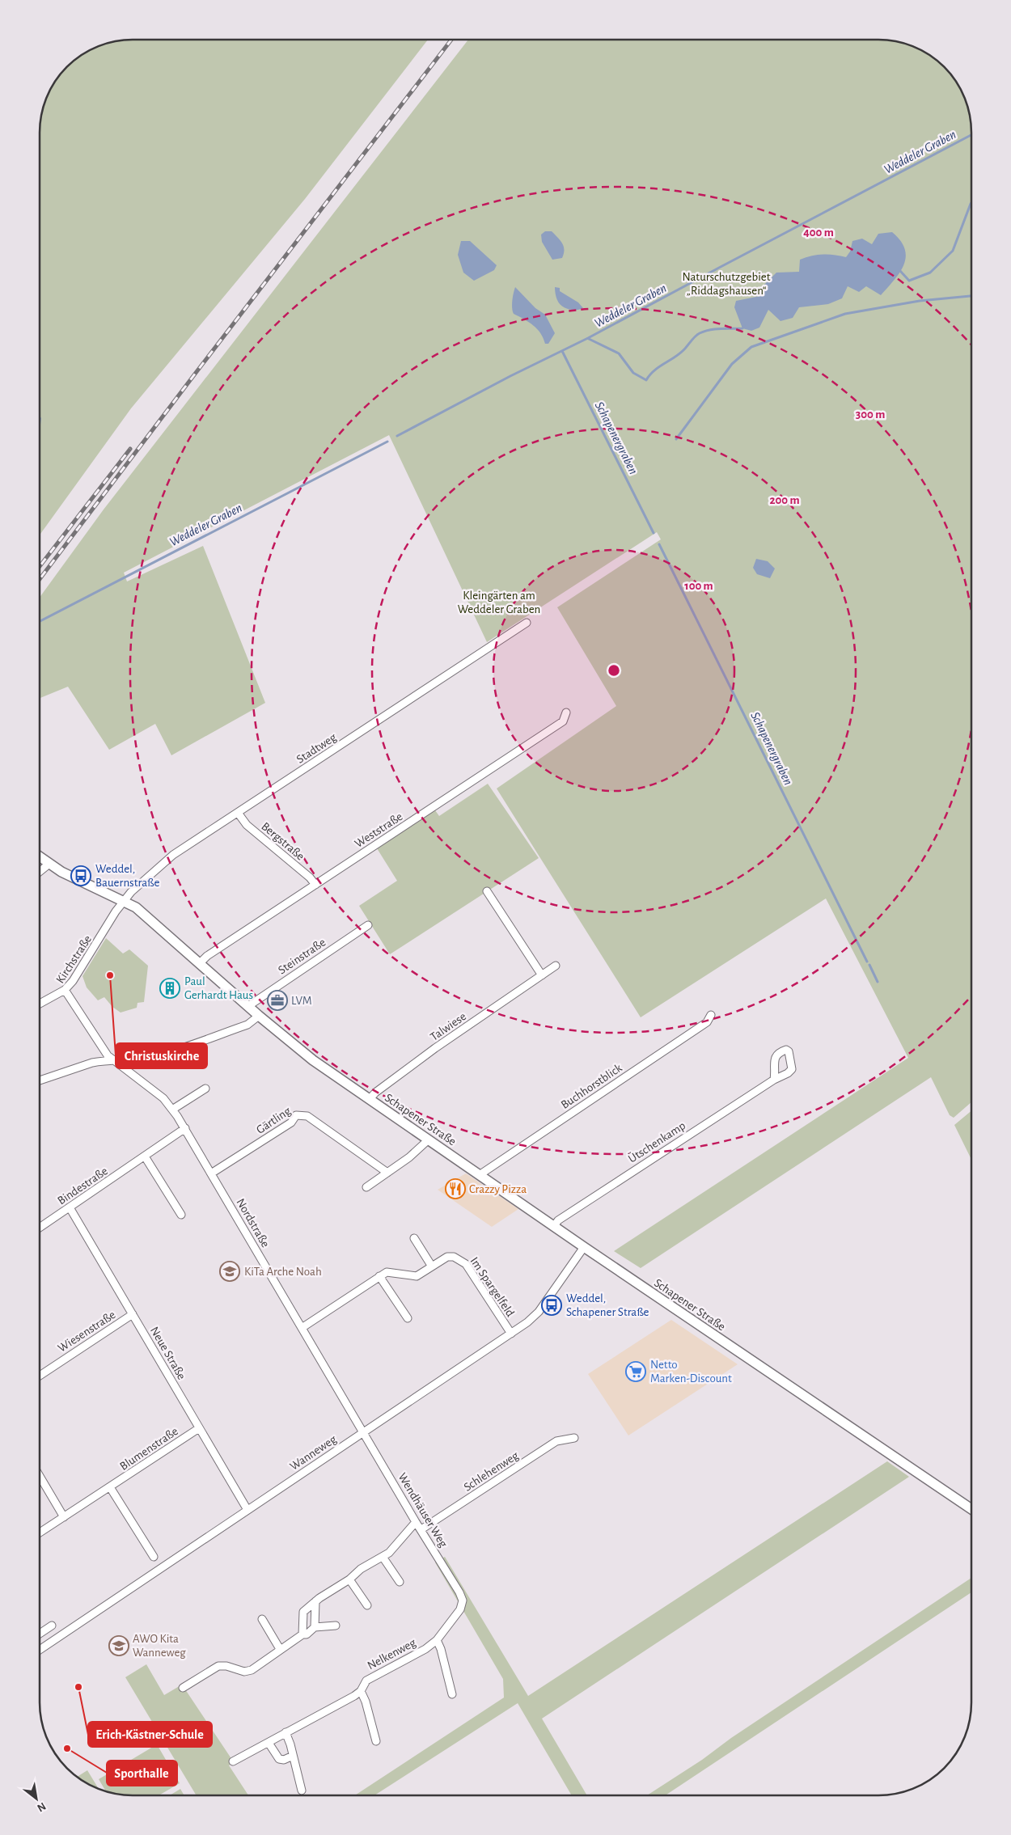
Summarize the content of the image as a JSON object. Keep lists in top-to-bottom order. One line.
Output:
{"streets":{"street":["Stadtweg","Weststraße","Bergstraße","Steinstraße","Kirchstraße","Talwiese","Buchhorstblick","Schapener Straße","Gärtling","Ütschenkamp","Bindestraße","Nordstraße","Im Spargelfeld","Wiesenstraße","Neue Straße","Blumenstraße","Wanneweg","Schlehenweg","Wendhäuser Weg","Nelkenweg"]},"crossings":[["Stadtweg","Bergstraße"],["Stadtweg","Kirchstraße"],["Stadtweg","Schapener Straße"],["Weststraße","Bergstraße"],["Weststraße","Schapener Straße"],["Steinstraße","Schapener Straße"],["Kirchstraße","Schapener Straße"],["Kirchstraße","Nordstraße"],["Talwiese","Schapener Straße"],["Buchhorstblick","Schapener Straße"],["Schapener Straße","Ütschenkamp"],["Schapener Straße","Wanneweg"],["Gärtling","Nordstraße"],["Bindestraße","Nordstraße"],["Bindestraße","Neue Straße"],["Nordstraße","Im Spargelfeld"],["Nordstraße","Wanneweg"],["Nordstraße","Wendhäuser Weg"],["Im Spargelfeld","Wanneweg"],["Wiesenstraße","Neue Straße"],["Neue Straße","Blumenstraße"],["Neue Straße","Wanneweg"],["Wanneweg","Wendhäuser Weg"],["Schlehenweg","Wendhäuser Weg"],["Wendhäuser Weg","Nelkenweg"]],"water":["Weddeler Graben","Schapenergraben"],"parks":["Naturschutzgebiet „Riddagshausen“","Kleingärten am Weddeler Graben"],"places":{"bus stop":["Weddel, Bauernstraße","Weddel, Schapener Straße"],"other":["Christuskirche","Erich-Kästner-Schule","Sporthalle"],"building":["Paul Gerhardt Haus"],"office":["LVM"],"restaurant":["Crazzy Pizza"],"school or university":["KiTa Arche Noah","AWO Kita Wanneweg"],"supermarket":["Netto Marken-Discount"]},"north":"bottom right","rings":["400 m","300 m","200 m","100 m"]}
